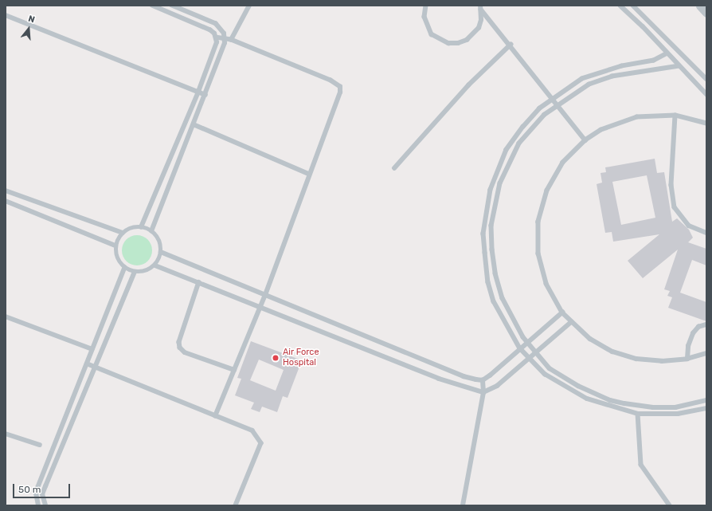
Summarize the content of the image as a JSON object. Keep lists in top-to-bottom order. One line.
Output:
{"places":["Air Force Hospital"],"scale_bar":"50 m","north":"top"}
